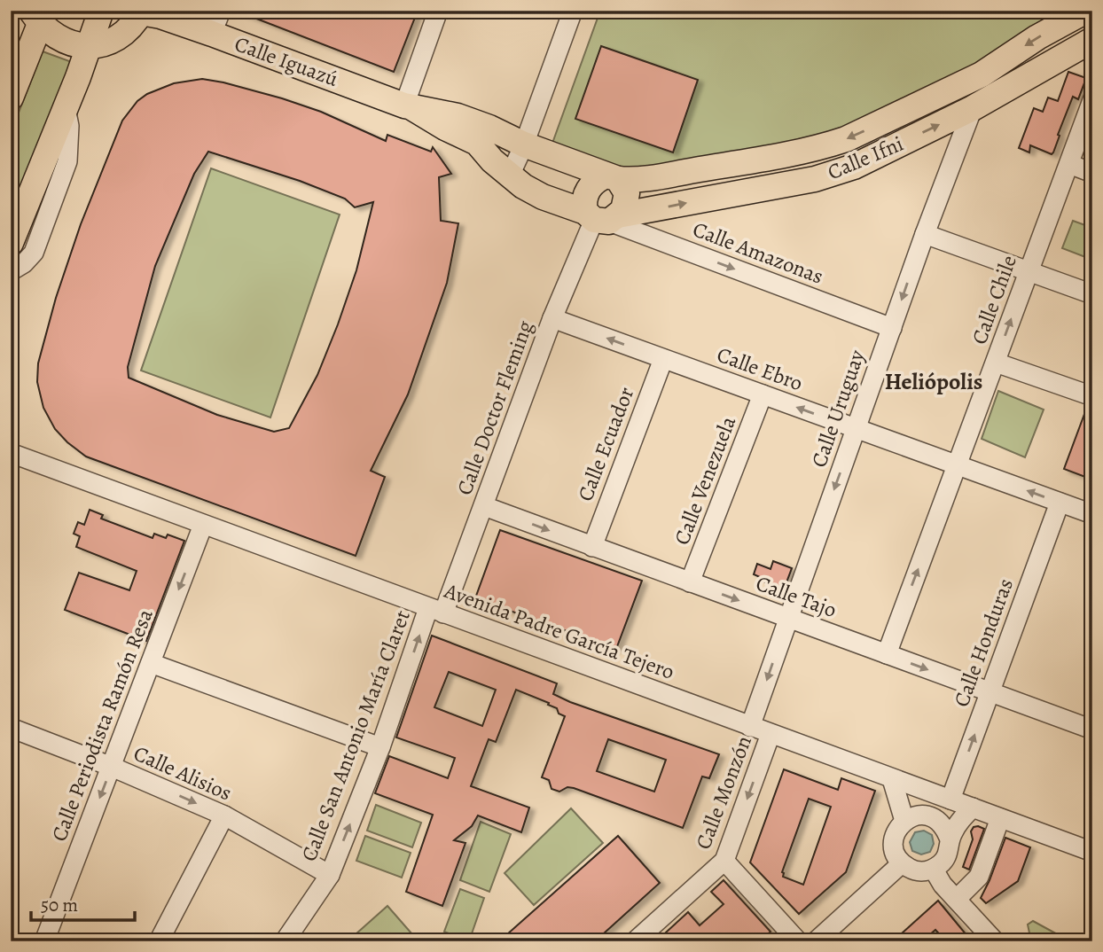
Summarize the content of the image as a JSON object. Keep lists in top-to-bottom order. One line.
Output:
{"streets":{"main road":["Calle Iguazú","Calle Ifni"],"street":["Calle Amazonas","Calle Chile","Calle Ebro","Calle Doctor Fleming","Calle Uruguay","Calle Ecuador","Calle Venezuela","Calle Tajo","Avenida Padre García Tejero","Calle Honduras","Calle Periodista Ramón Resa","Calle San Antonio María Claret","Calle Alisios","Calle Monzón"]},"crossings":[["Calle Iguazú","Calle Ifni"],["Calle Iguazú","Calle Amazonas"],["Calle Iguazú","Calle Doctor Fleming"],["Calle Ifni","Calle Amazonas"],["Calle Ifni","Calle Doctor Fleming"],["Calle Ifni","Calle Uruguay"],["Calle Amazonas","Calle Doctor Fleming"],["Calle Amazonas","Calle Uruguay"],["Calle Chile","Calle Ebro"],["Calle Chile","Calle Tajo"],["Calle Ebro","Calle Doctor Fleming"],["Calle Ebro","Calle Uruguay"],["Calle Ebro","Calle Ecuador"],["Calle Ebro","Calle Venezuela"],["Calle Ebro","Calle Honduras"],["Calle Doctor Fleming","Calle Tajo"],["Calle Doctor Fleming","Avenida Padre García Tejero"],["Calle Doctor Fleming","Calle San Antonio María Claret"],["Calle Uruguay","Calle Tajo"],["Calle Uruguay","Avenida Padre García Tejero"],["Calle Ecuador","Calle Tajo"],["Calle Venezuela","Calle Tajo"],["Calle Tajo","Calle Honduras"],["Avenida Padre García Tejero","Calle Honduras"],["Avenida Padre García Tejero","Calle Periodista Ramón Resa"],["Avenida Padre García Tejero","Calle San Antonio María Claret"],["Avenida Padre García Tejero","Calle Monzón"],["Calle Periodista Ramón Resa","Calle Alisios"],["Calle San Antonio María Claret","Calle Alisios"]],"one_way":["Calle Amazonas","Calle Chile","Calle Uruguay","Calle Tajo","Calle Honduras","Calle San Antonio María Claret","Calle Monzón"],"districts":["Heliópolis"],"scale_bar":"50 m"}
